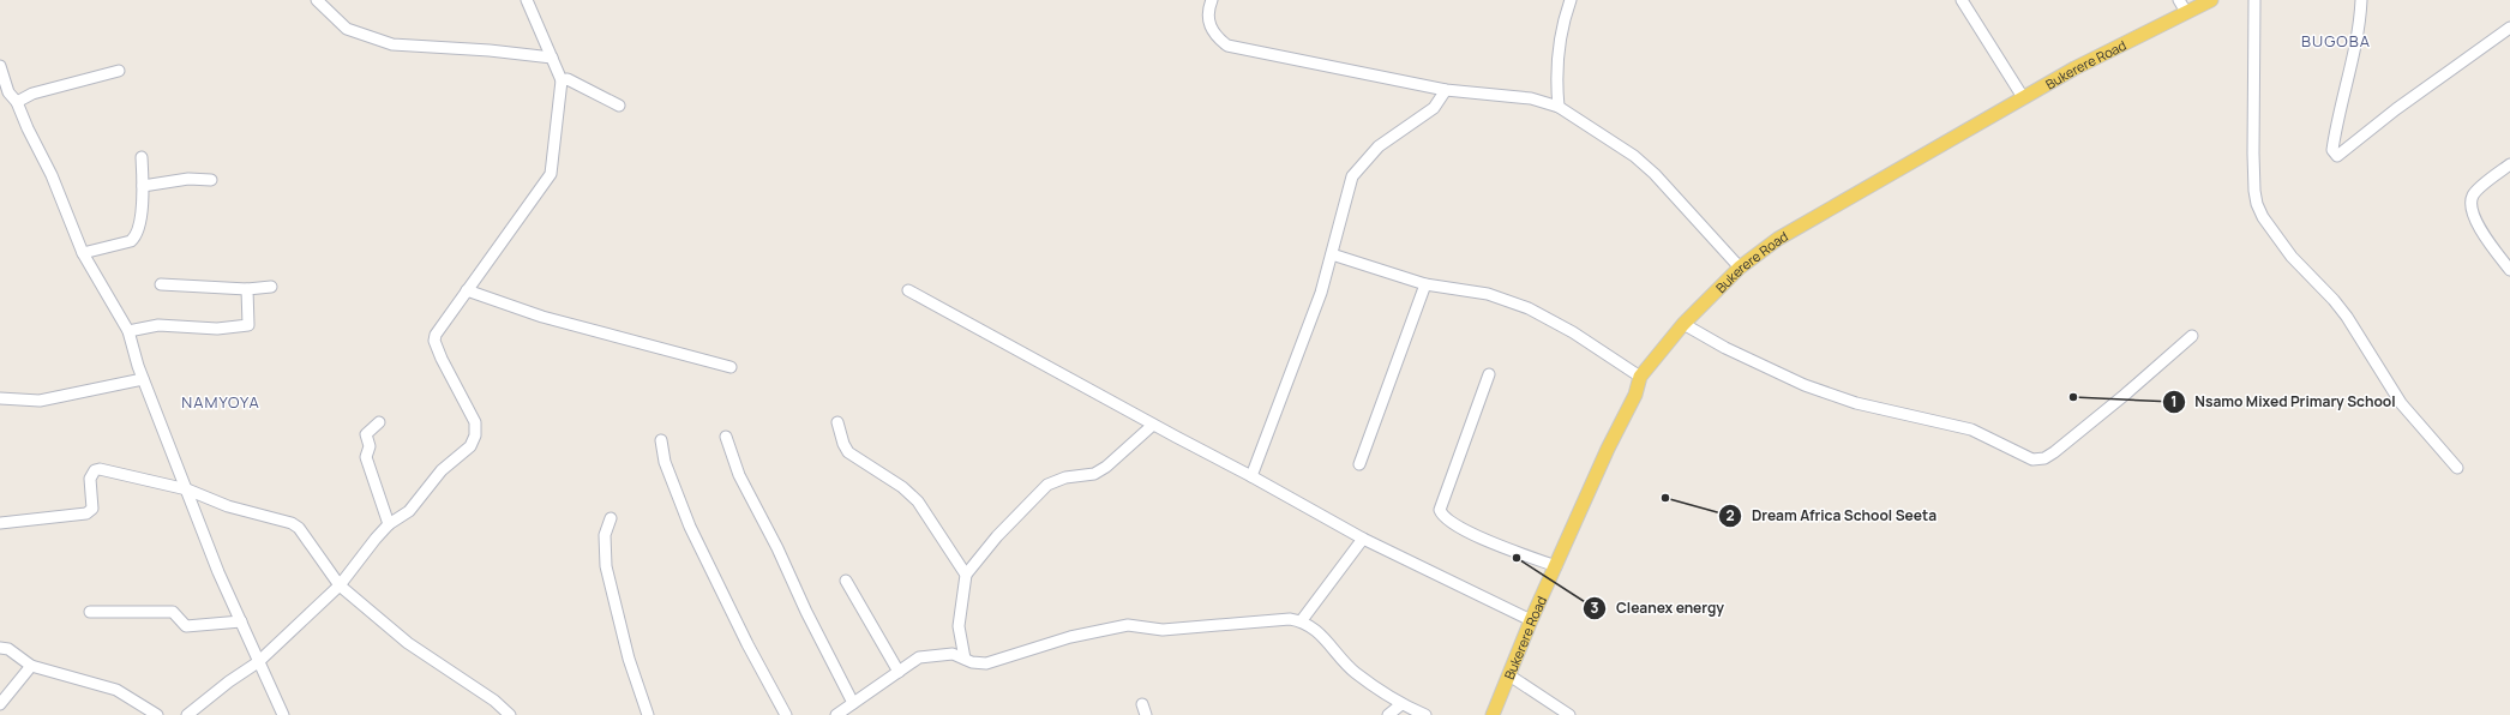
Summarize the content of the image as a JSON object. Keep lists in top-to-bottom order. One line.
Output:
{"streets":{"main road":["Bukerere Road"]},"districts":["BUGOBA","NAMYOYA"],"places":["Nsamo Mixed Primary School","Dream Africa School Seeta","Cleanex energy"]}
